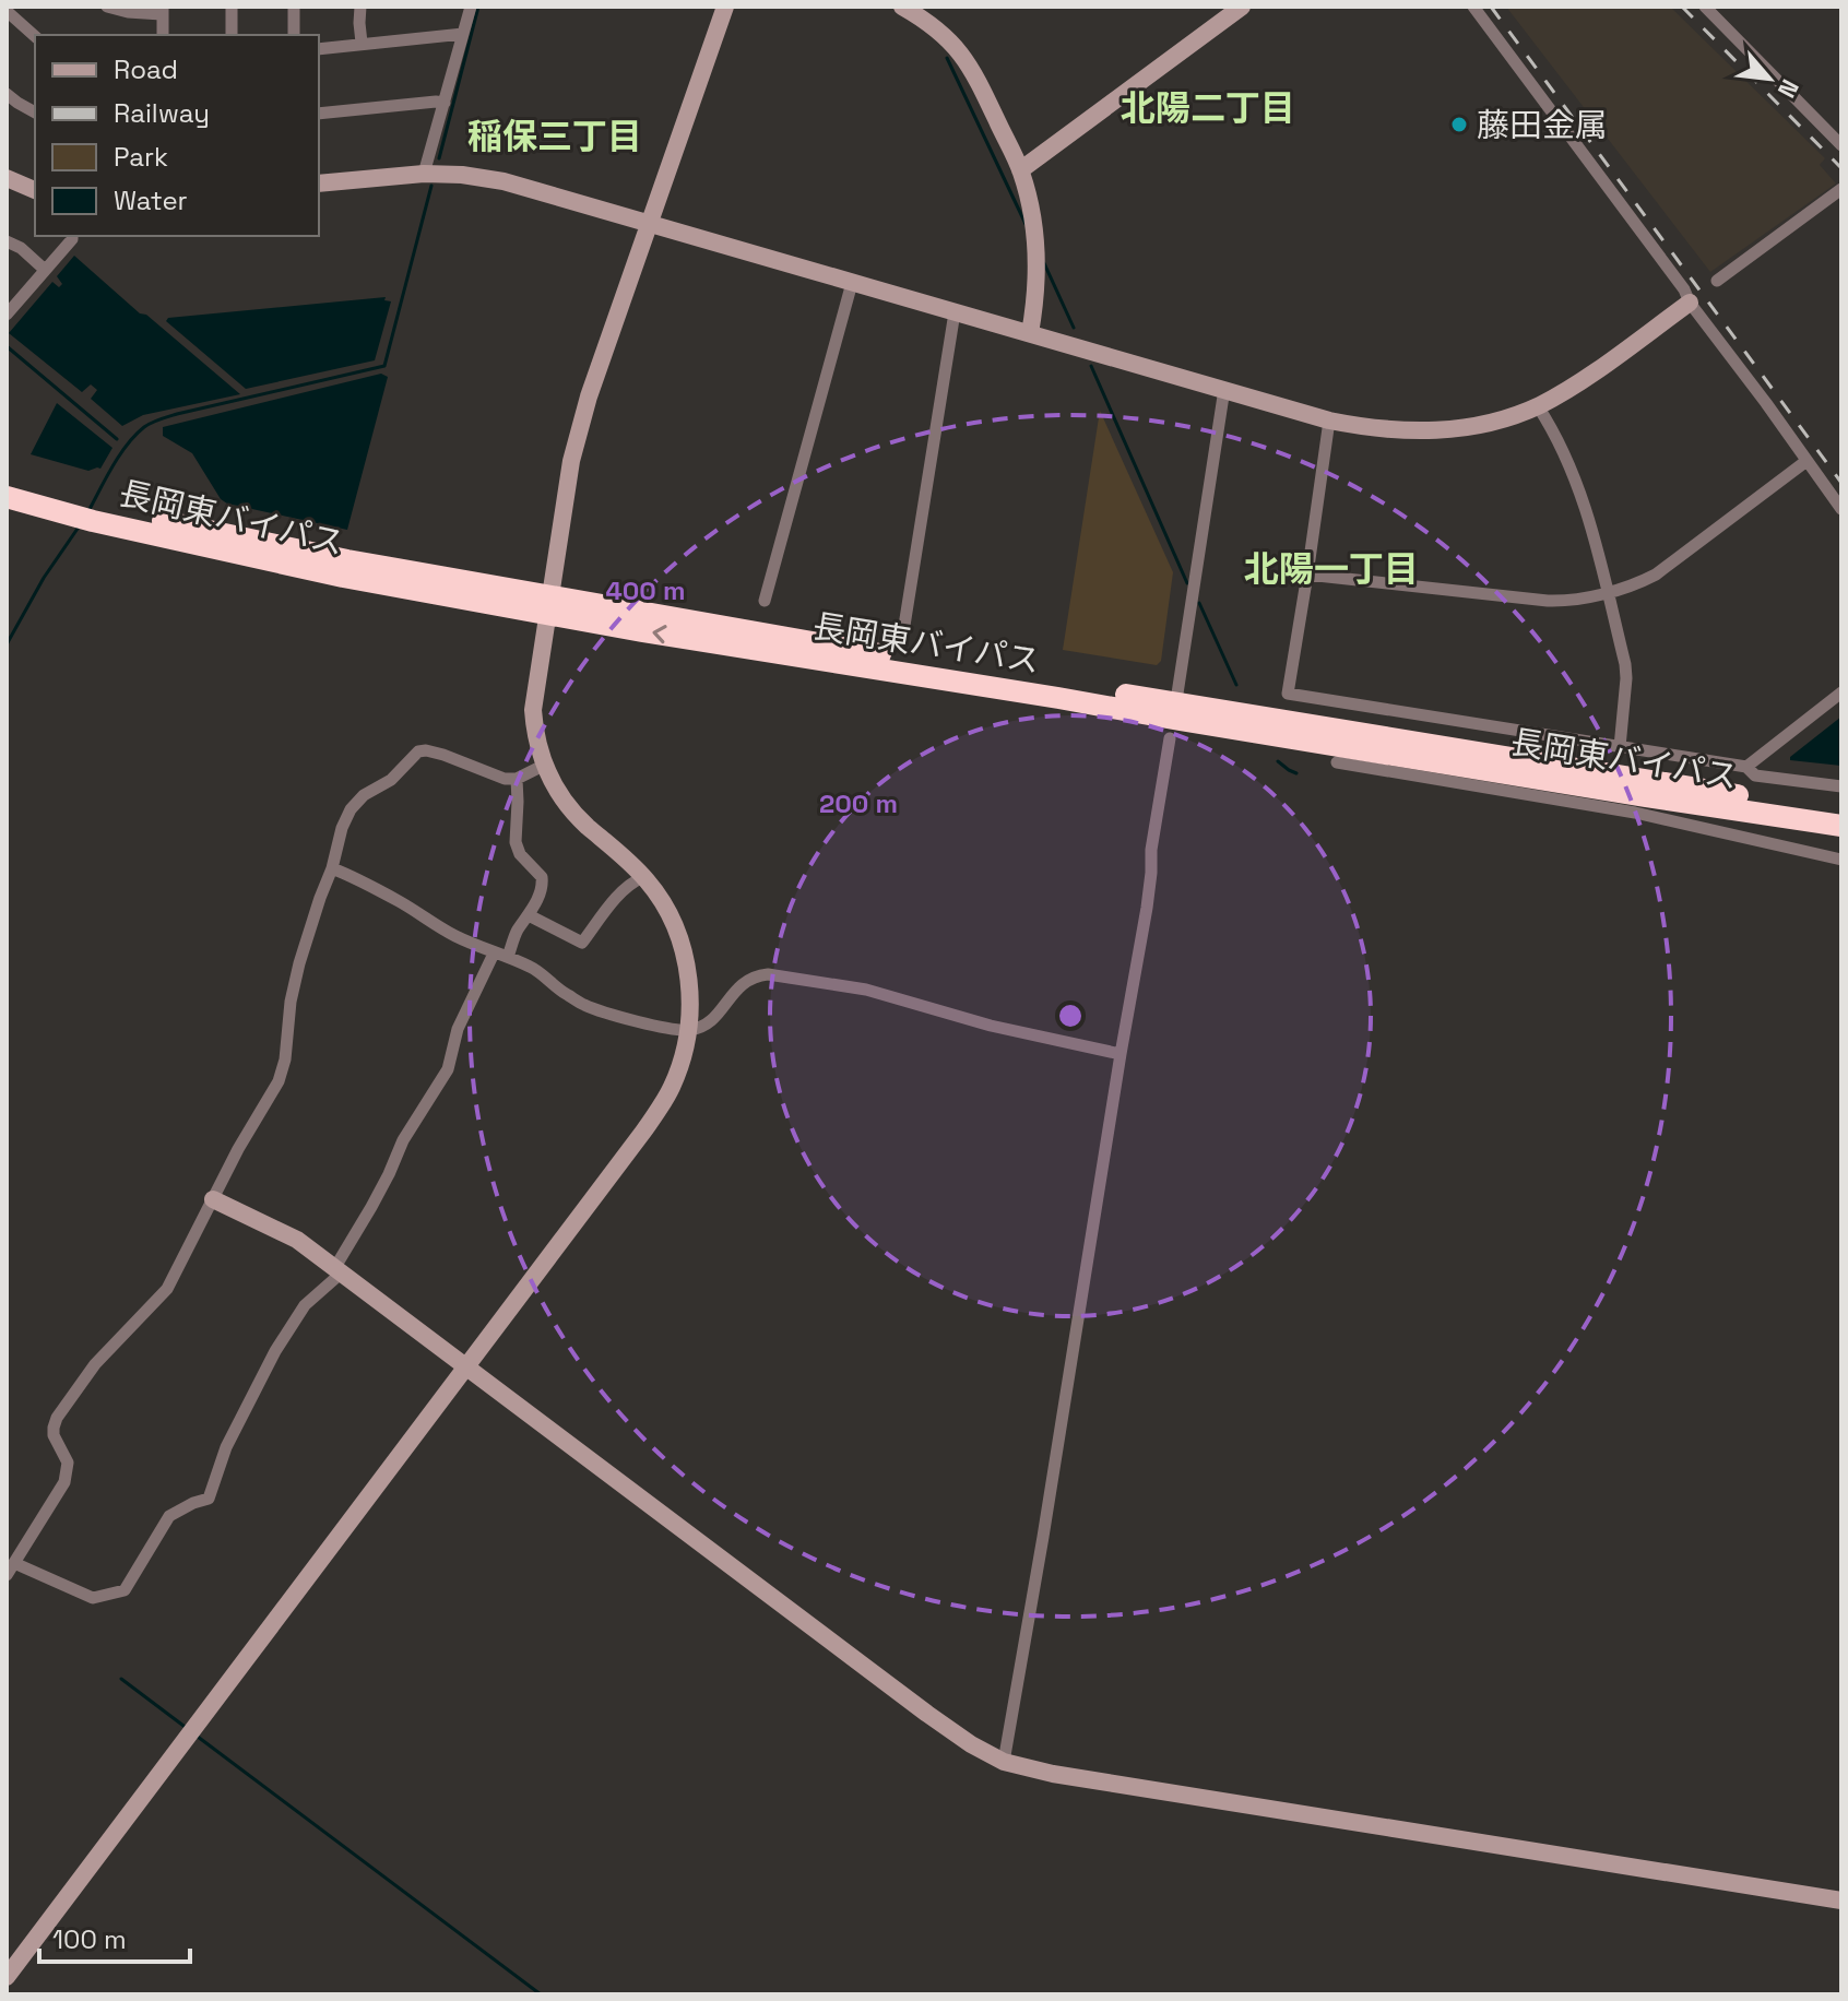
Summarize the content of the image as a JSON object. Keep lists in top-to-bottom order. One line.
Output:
{"streets":{"highway":["長岡東バイパス"]},"districts":["北陽二丁目","稲保三丁目","北陽一丁目"],"places":["藤田金属"],"legend":["Road","Railway","Park","Water"],"scale_bar":"100 m","north":"bottom right","rings":["400 m","200 m"]}
